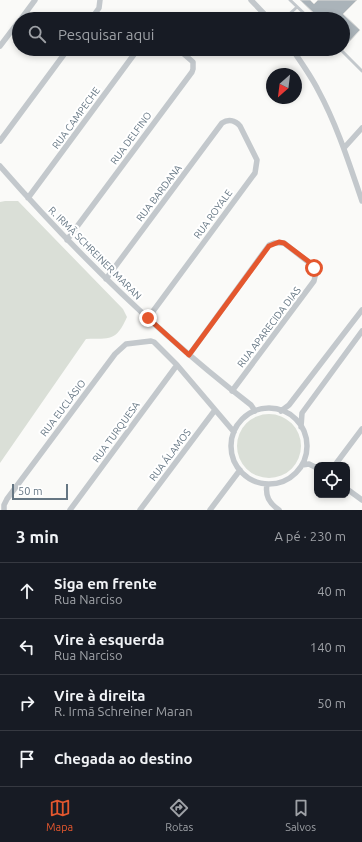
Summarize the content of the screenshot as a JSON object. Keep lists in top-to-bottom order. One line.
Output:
{"streets":{"street":["RUA CAMPECHE","RUA DELFINO","RUA BARDANA","RUA ROYALE","R. IRMÃ SCHREINER MARAN","RUA APARECIDA DIAS","RUA EUCLÁSIO","RUA TURQUESA","RUA ÁLAMOS"]},"crossings":[["RUA CAMPECHE","R. IRMÃ SCHREINER MARAN"],["RUA DELFINO","R. IRMÃ SCHREINER MARAN"],["RUA BARDANA","RUA ROYALE"],["RUA BARDANA","R. IRMÃ SCHREINER MARAN"],["RUA ROYALE","R. IRMÃ SCHREINER MARAN"],["R. IRMÃ SCHREINER MARAN","RUA APARECIDA DIAS"],["RUA EUCLÁSIO","RUA TURQUESA"]],"scale_bar":"50 m","north":"bottom left","page":{"search":"Pesquisar aqui","scale":"50 m","heading":["3 min","A pé · 230 m"],"list":[["Siga em frente","Rua Narciso","40 m"],["Vire à esquerda","Rua Narciso","140 m"],["Vire à direita","R. Irmã Schreiner Maran","50 m"],"Chegada ao destino"],"nav":["Mapa","Rotas","Salvos"]}}
